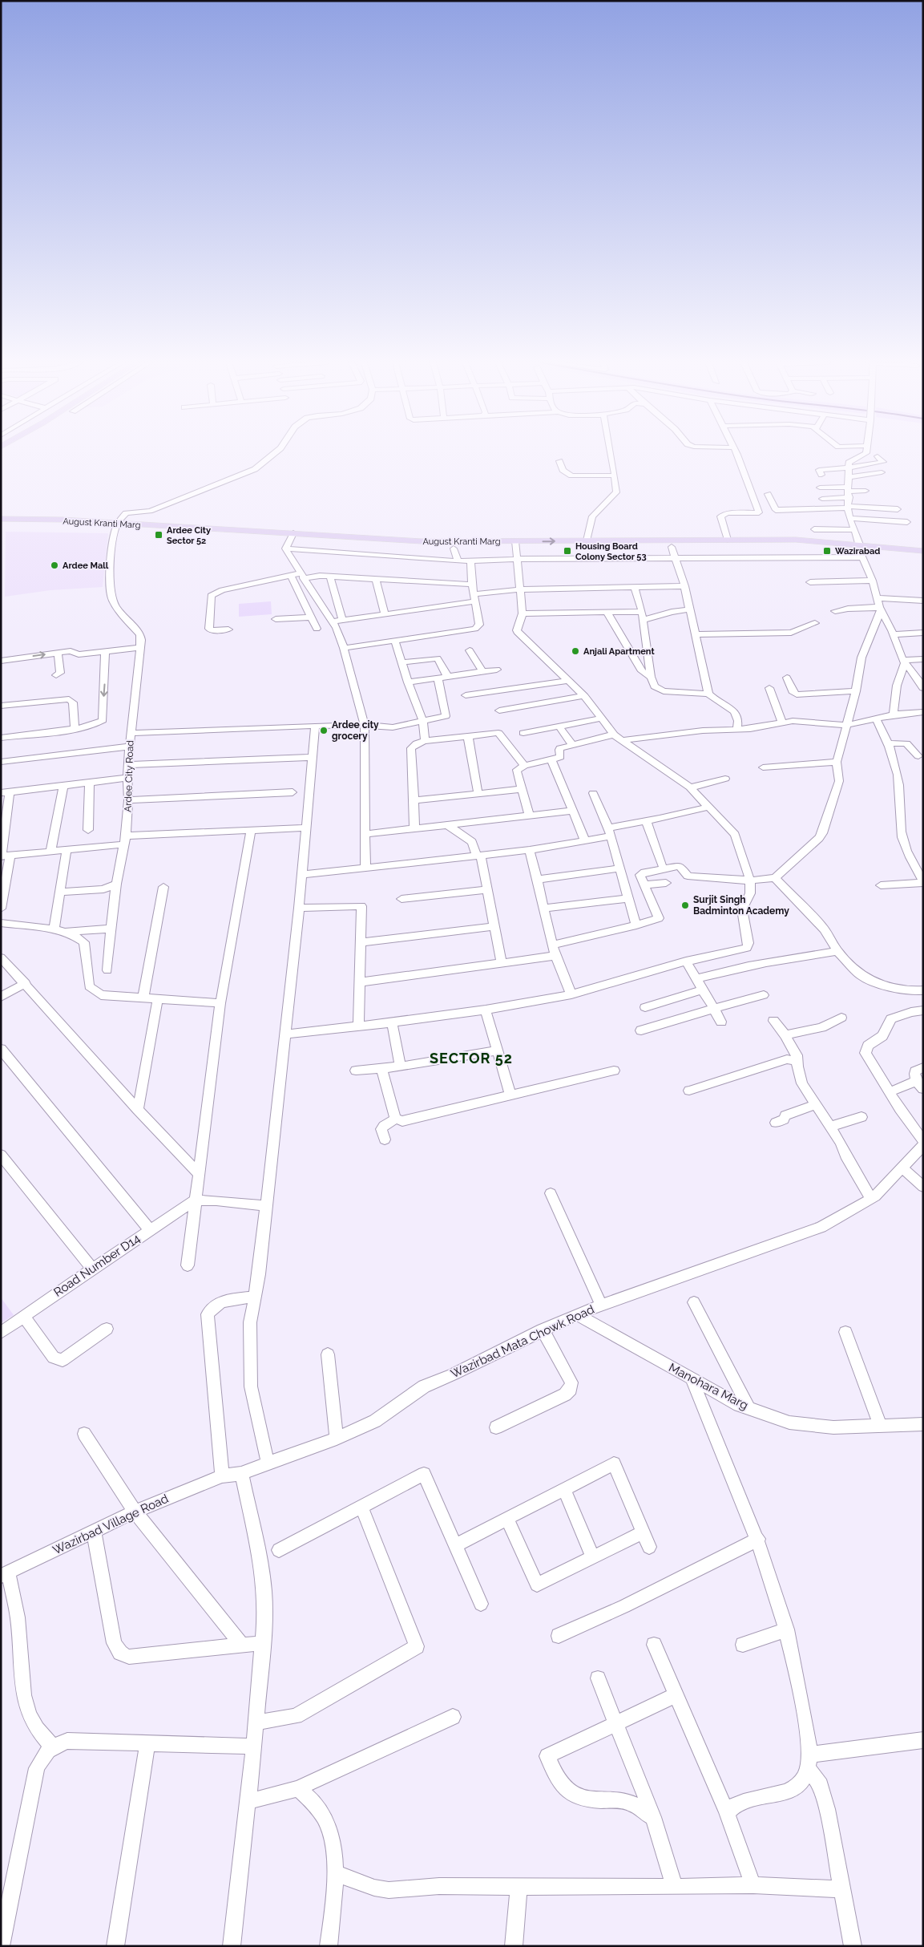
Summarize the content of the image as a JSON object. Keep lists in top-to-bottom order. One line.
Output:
{"streets":{"main road":["August Kranti Marg"],"street":["Ardee City Road","Road Number D14","Wazirbad Mata Chowk Road","Manohara Marg","Wazirbad Village Road"]},"crossings":[["August Kranti Marg","Ardee City Road"],["Wazirbad Mata Chowk Road","Manohara Marg"],["Wazirbad Mata Chowk Road","Wazirbad Village Road"]],"districts":["SECTOR 52"],"places":{"transit":["Ardee City Sector 52","Housing Board Colony Sector 53","Wazirabad"],"other":["Ardee Mall","Anjali Apartment","Ardee city grocery","Surjit Singh Badminton Academy"]}}
